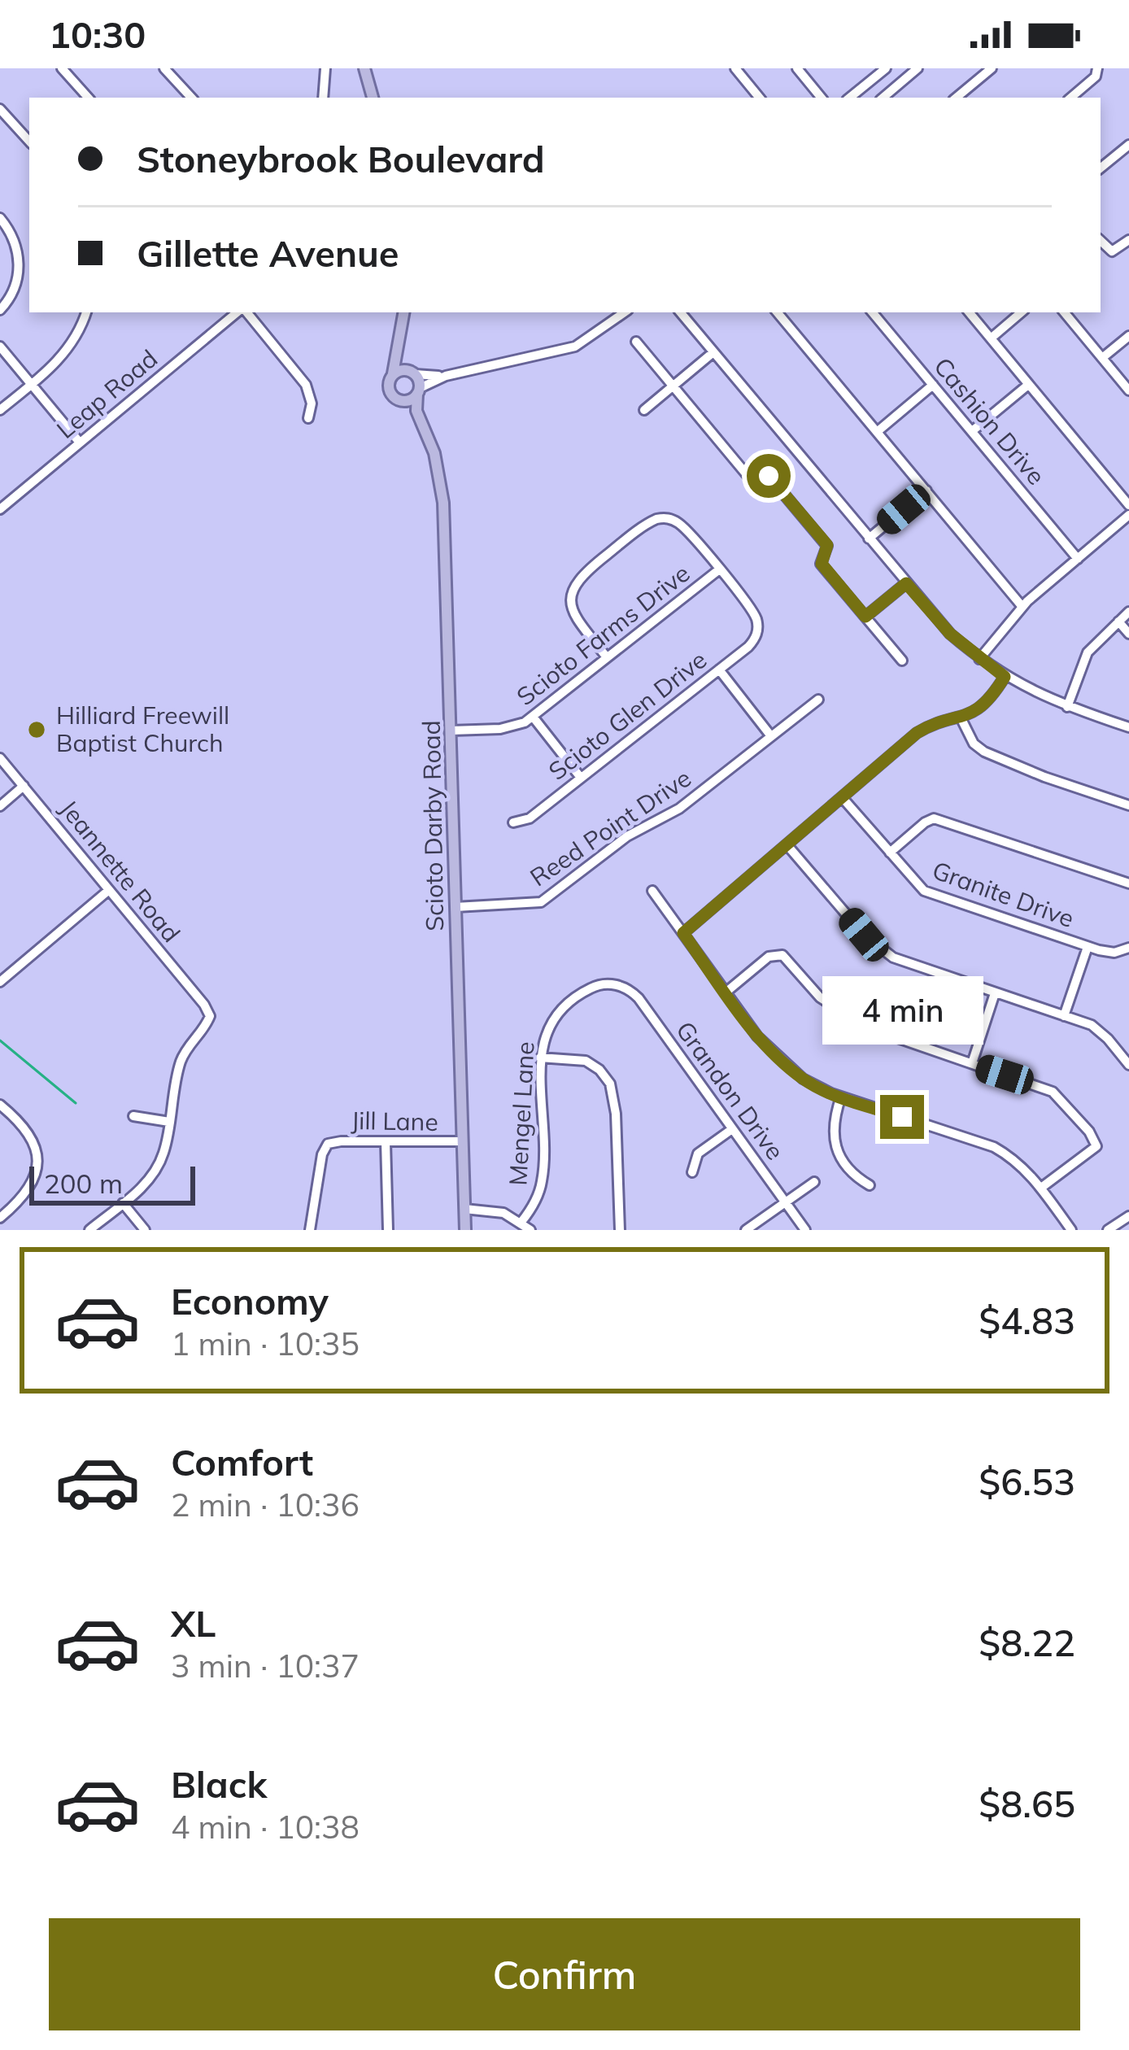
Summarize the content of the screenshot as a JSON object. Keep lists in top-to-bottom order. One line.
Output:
{"streets":{"main road":["Scioto Darby Road"],"street":["Leap Road","Cashion Drive","Scioto Farms Drive","Scioto Glen Drive","Reed Point Drive","Jeannette Road","Granite Drive","Grandon Drive","Mengel Lane","Jill Lane"]},"crossings":[["Scioto Farms Drive","Scioto Glen Drive"],["Scioto Farms Drive","Scioto Darby Road"],["Scioto Darby Road","Reed Point Drive"],["Scioto Darby Road","Jill Lane"],["Grandon Drive","Mengel Lane"]],"places":["Hilliard Freewill Baptist Church"],"scale_bar":"200 m","page":{"status":"10:30","banner":["Stoneybrook Boulevard","Gillette Avenue"],"bubble":"4 min","scale":"200 m","list":[{"name":"Economy","note":"1 min · 10:35","value":"$4.83"},{"name":"Comfort","note":"2 min · 10:36","value":"$6.53"},{"name":"XL","note":"3 min · 10:37","value":"$8.22"},{"name":"Black","note":"4 min · 10:38","value":"$8.65"}],"buttons":"Confirm"}}
